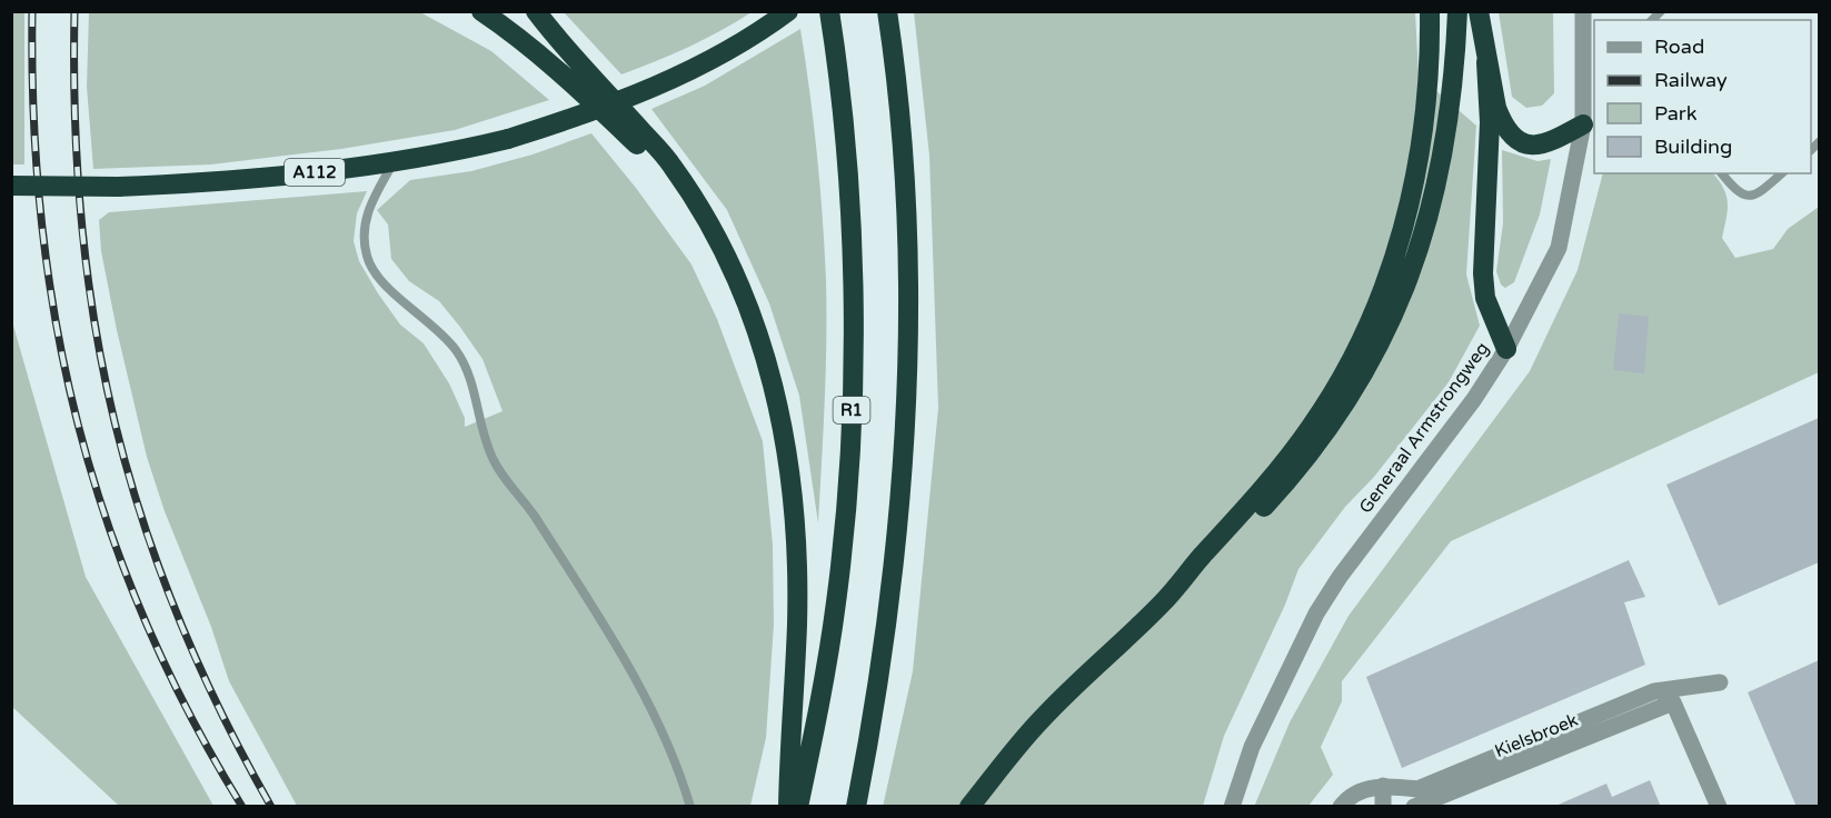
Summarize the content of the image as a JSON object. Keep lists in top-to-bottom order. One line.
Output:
{"streets":{"highway":["A112","R1"],"street":["Generaal Armstrongweg","Kielsbroek"]},"legend":["Road","Railway","Park","Building"]}
